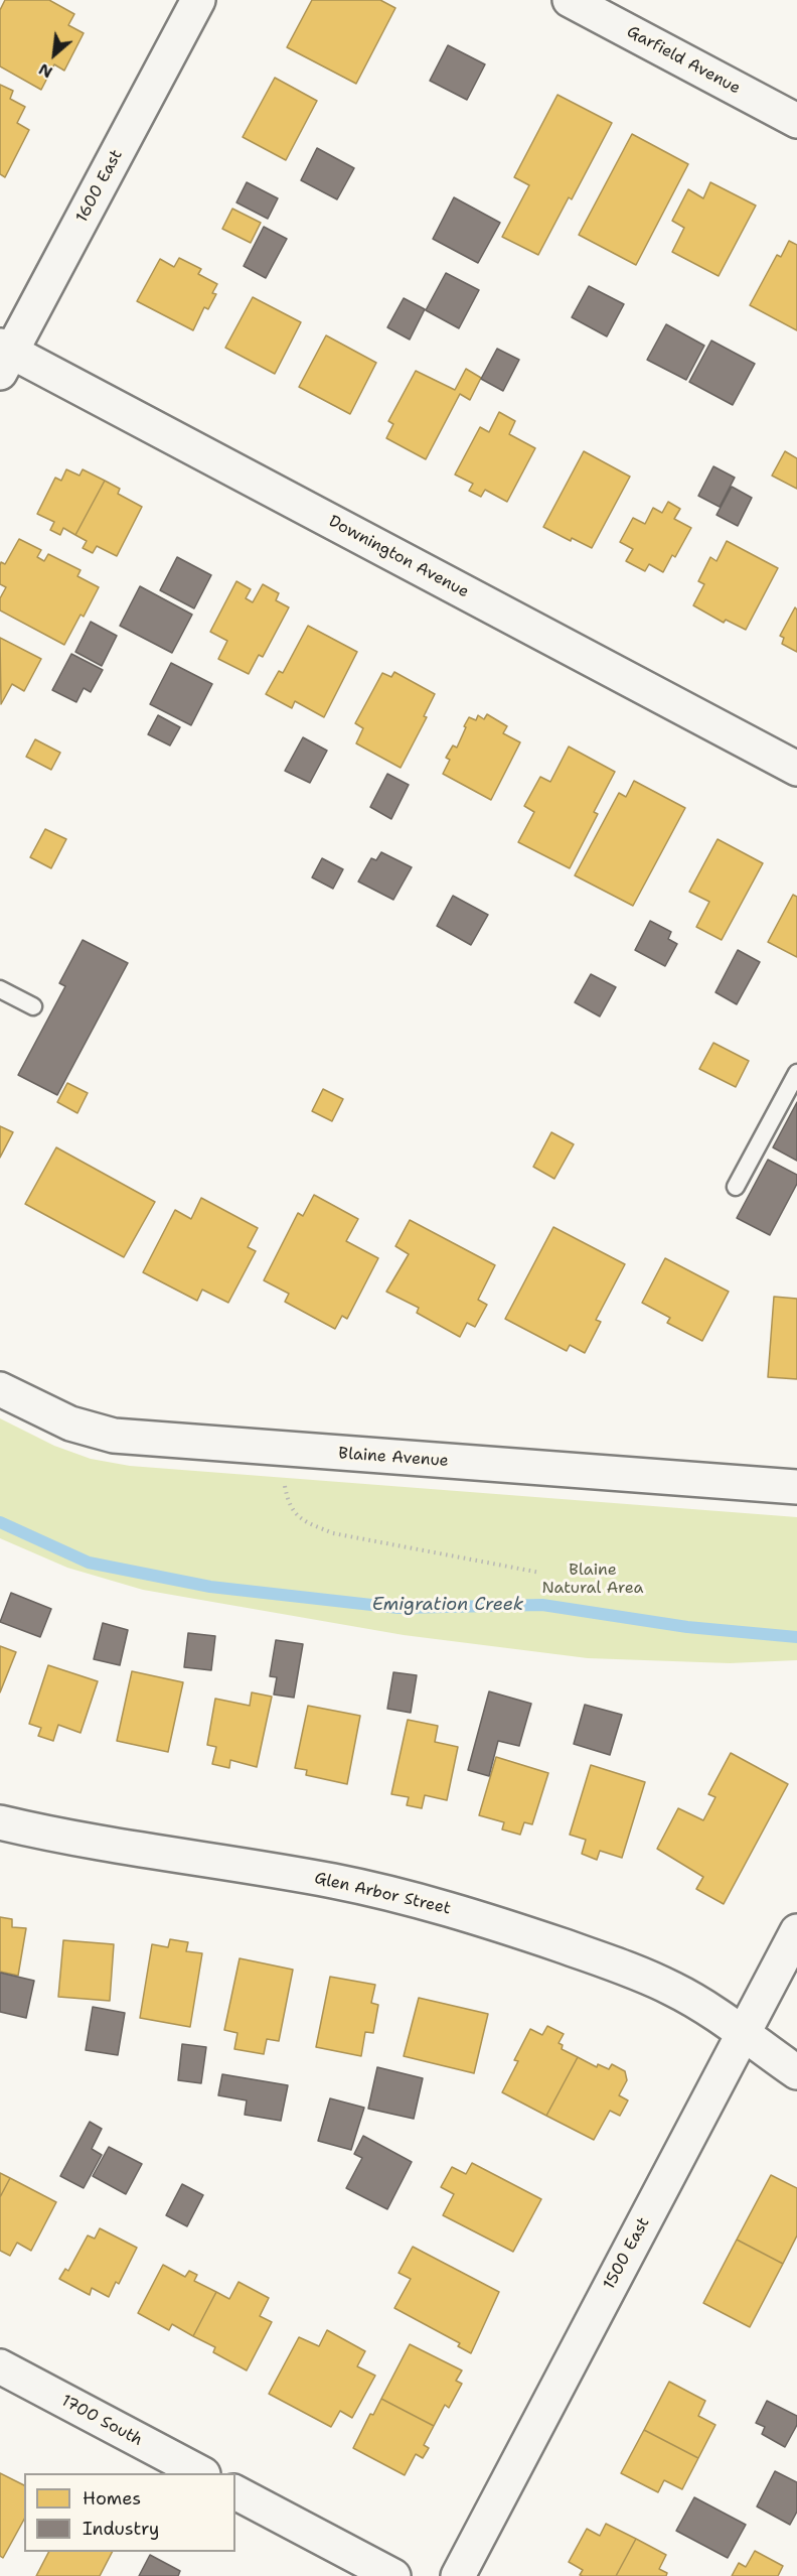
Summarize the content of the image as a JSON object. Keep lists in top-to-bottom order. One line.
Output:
{"streets":{"street":["Garfield Avenue","1600 East","Downington Avenue","Blaine Avenue","Glen Arbor Street","1500 East","1700 South"]},"crossings":[["1600 East","Downington Avenue"],["Glen Arbor Street","1500 East"]],"water":["Emigration Creek"],"parks":["Blaine Natural Area"],"legend":["Homes","Industry"],"north":"bottom left"}
